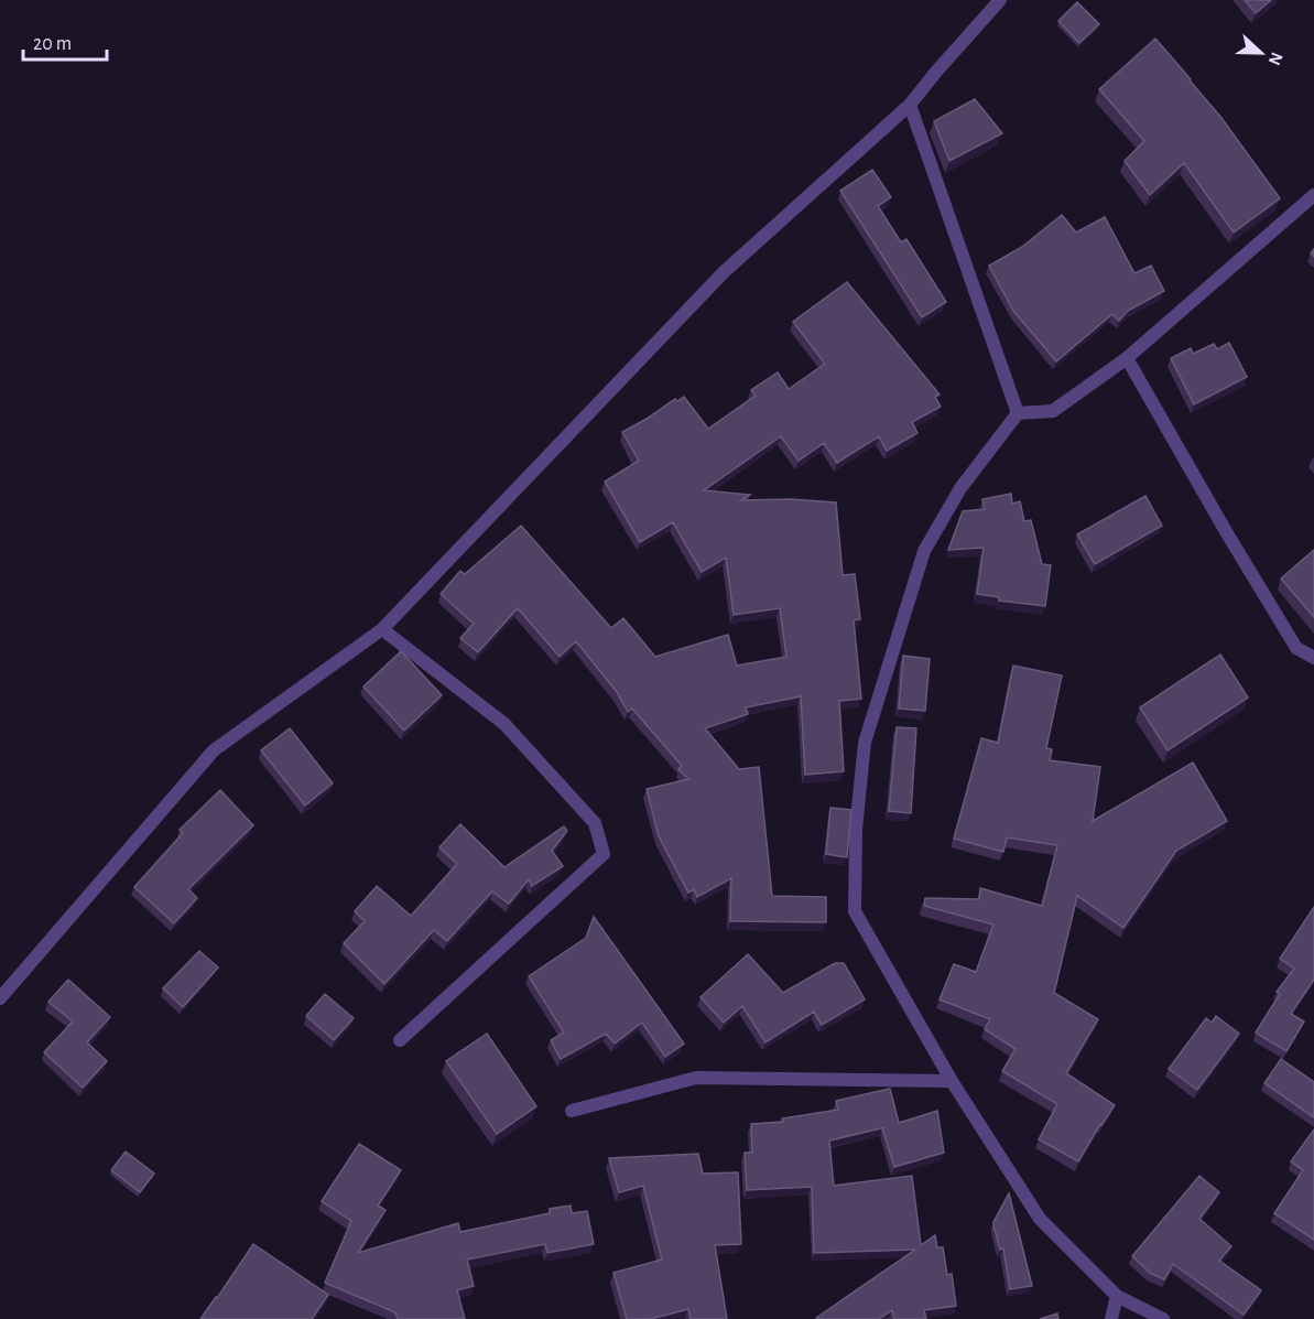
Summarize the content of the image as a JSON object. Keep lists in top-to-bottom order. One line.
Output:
{"scale_bar":"20 m","north":"right"}
